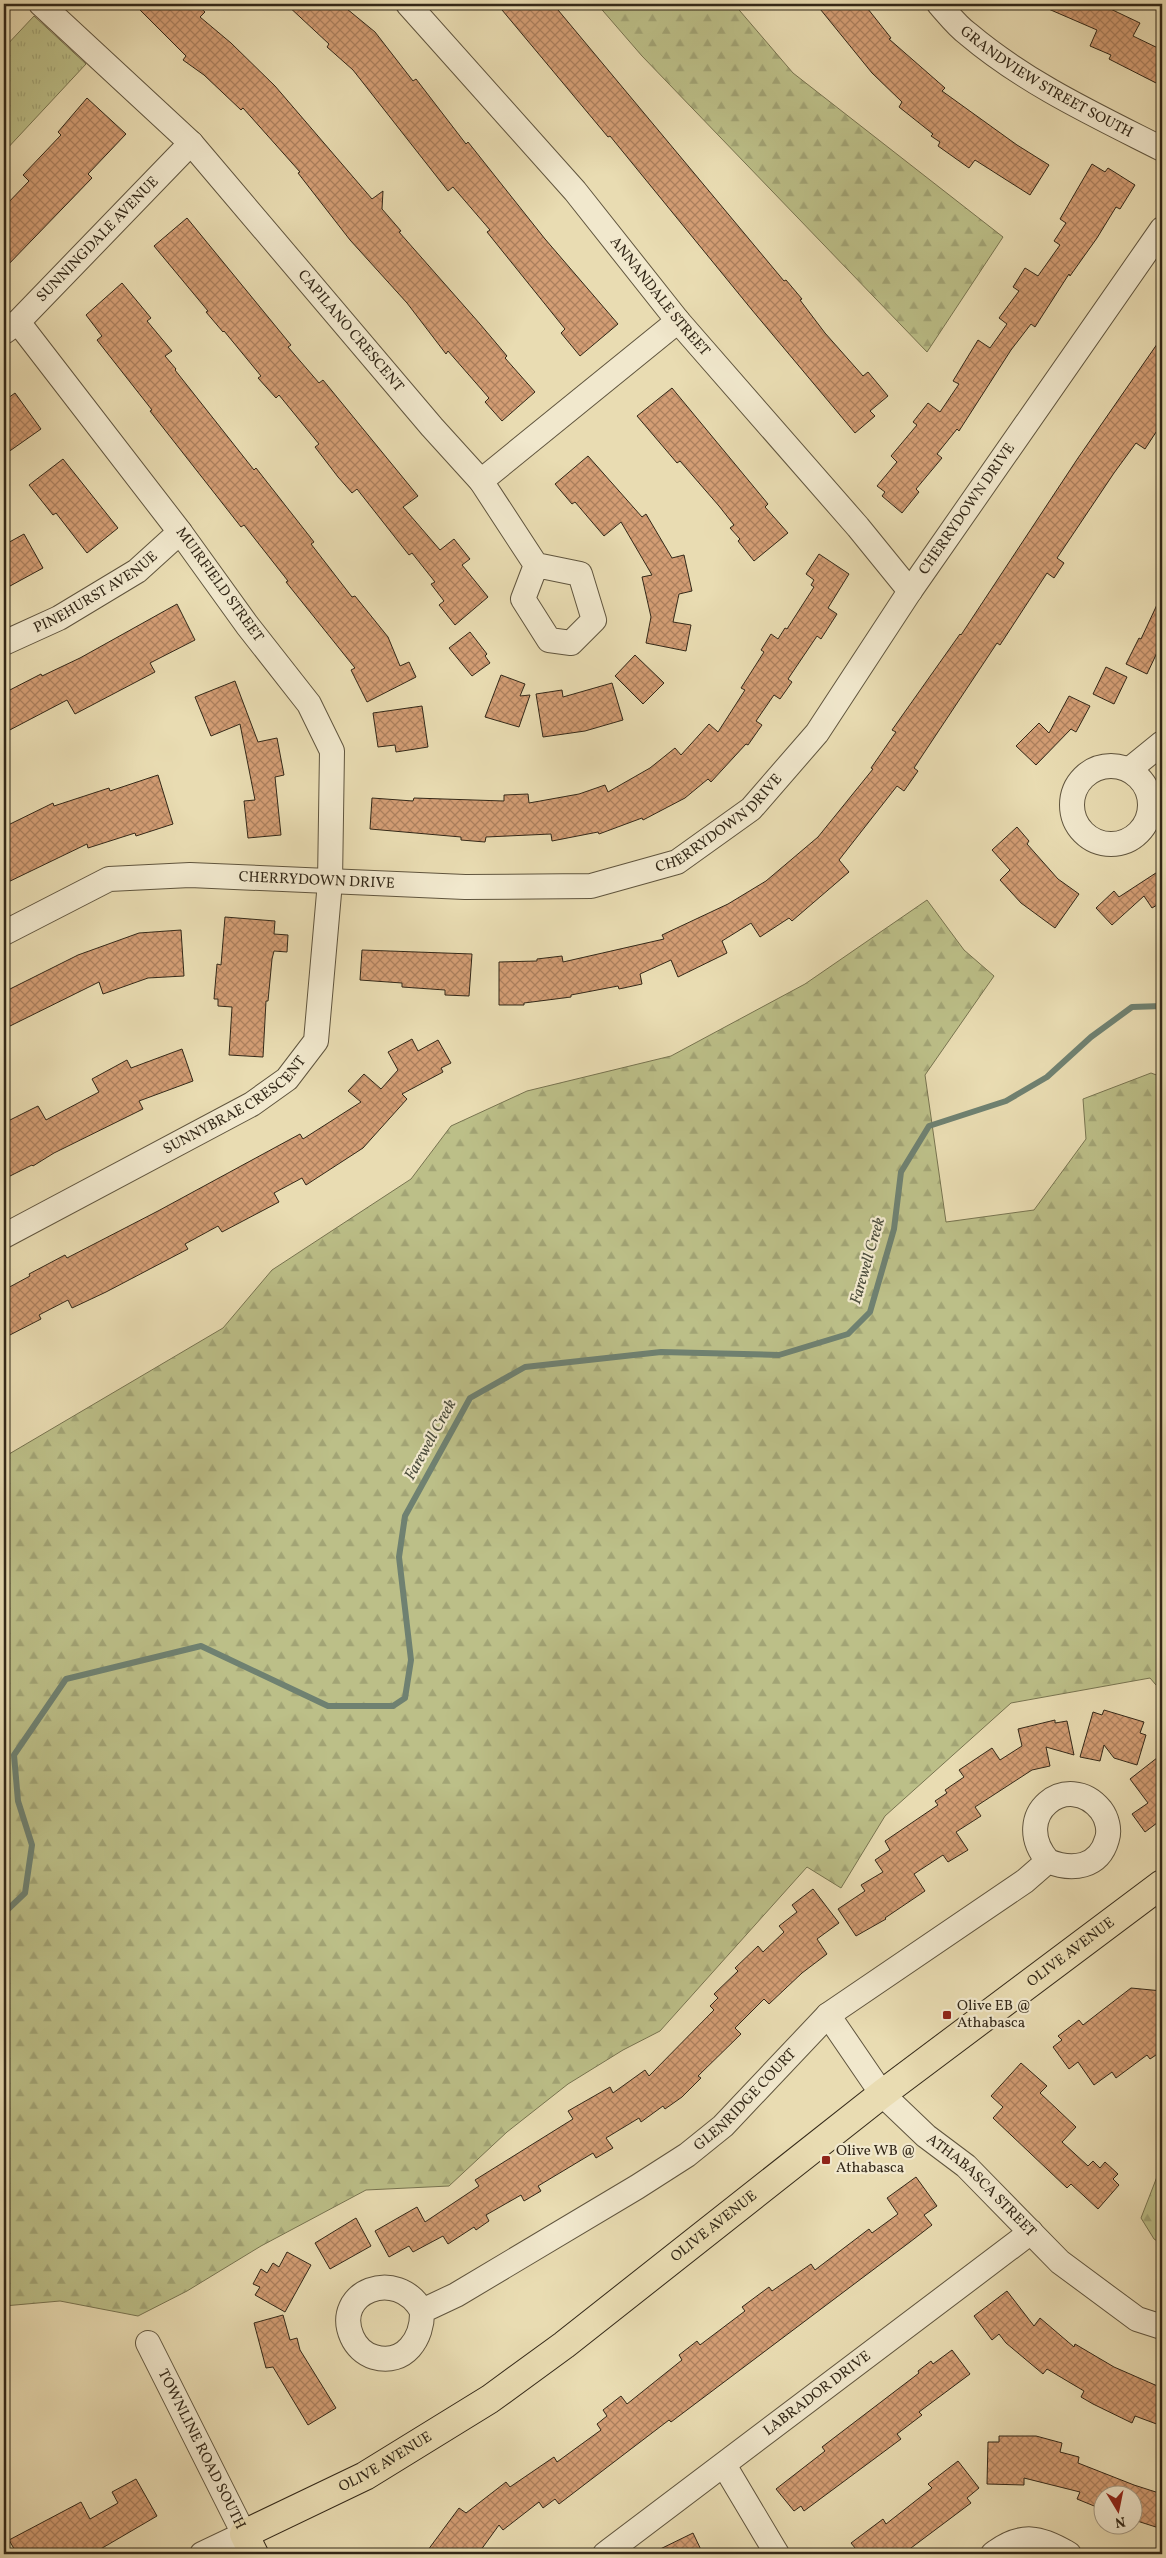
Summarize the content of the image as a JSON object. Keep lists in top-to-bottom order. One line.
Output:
{"streets":{"main road":["OLIVE AVENUE"],"street":["GRANDVIEW STREET SOUTH","SUNNINGDALE AVENUE","ANNANDALE STREET","CAPILANO CRESCENT","CHERRYDOWN DRIVE","MUIRFIELD STREET","PINEHURST AVENUE","SUNNYBRAE CRESCENT","GLENRIDGE COURT","ATHABASCA STREET","LABRADOR DRIVE","TOWNLINE ROAD SOUTH"]},"crossings":[["SUNNINGDALE AVENUE","CAPILANO CRESCENT"],["SUNNINGDALE AVENUE","MUIRFIELD STREET"],["ANNANDALE STREET","CHERRYDOWN DRIVE"],["CHERRYDOWN DRIVE","MUIRFIELD STREET"],["CHERRYDOWN DRIVE","SUNNYBRAE CRESCENT"],["MUIRFIELD STREET","PINEHURST AVENUE"],["MUIRFIELD STREET","SUNNYBRAE CRESCENT"],["OLIVE AVENUE","ATHABASCA STREET"],["OLIVE AVENUE","TOWNLINE ROAD SOUTH"],["GLENRIDGE COURT","ATHABASCA STREET"],["ATHABASCA STREET","LABRADOR DRIVE"]],"water":["Farewell Creek"],"places":{"transit":["Olive EB @ Athabasca","Olive WB @ Athabasca"]},"north":"bottom"}
